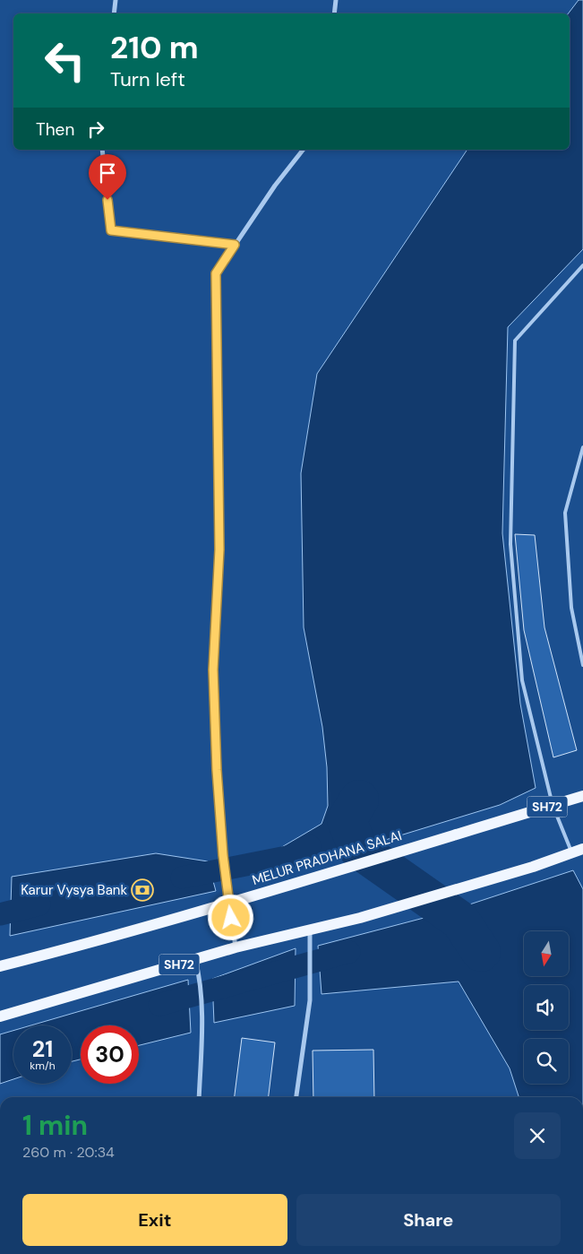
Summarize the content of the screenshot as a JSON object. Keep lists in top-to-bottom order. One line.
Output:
{"streets":{"main road":["SH72","MELUR PRADHANA SALAI"]},"places":{"bank":["Karur Vysya Bank"]},"north":"bottom","page":{"turn":["210 m","Turn left"],"then":"Then","speed":"21 km/h","limit":"30","heading":["1 min","260 m · 20:34"],"buttons":["Exit","Share"]}}
